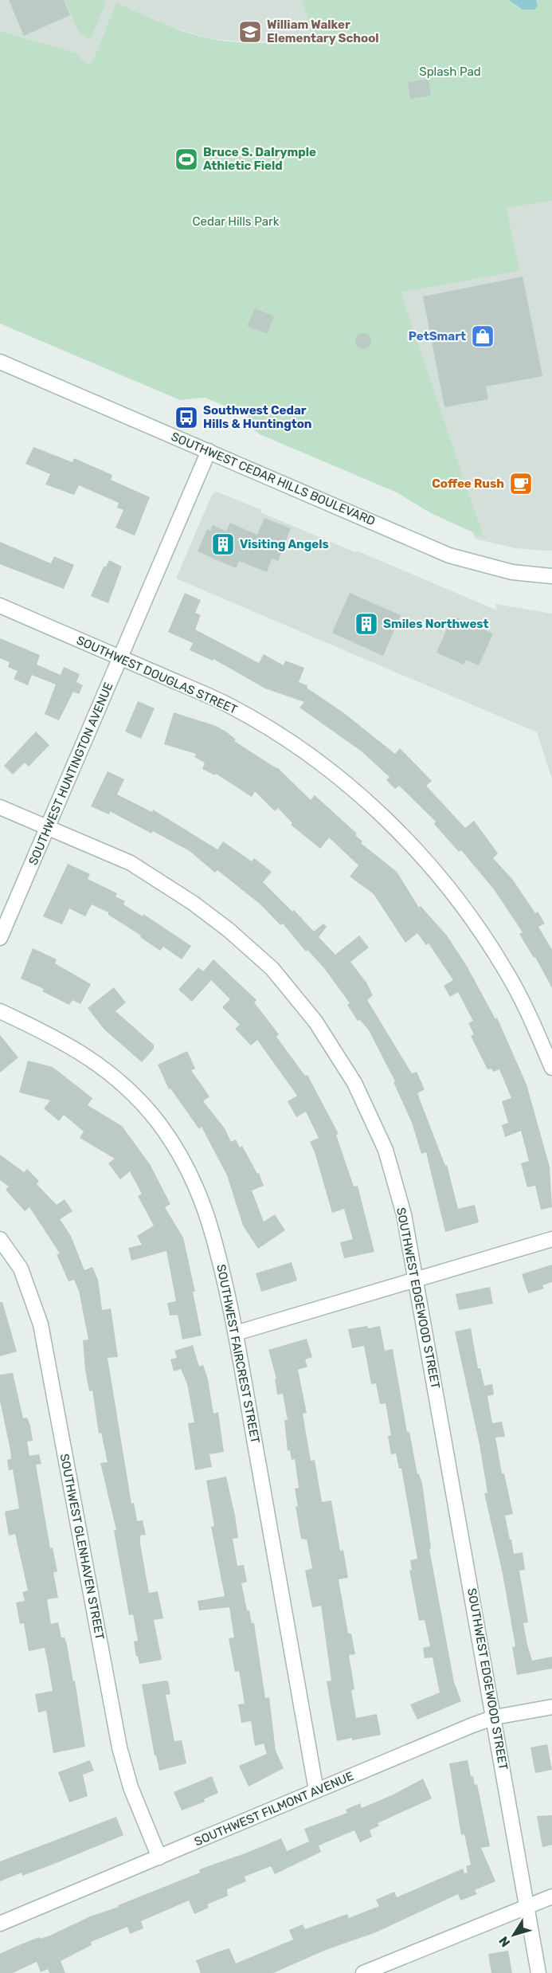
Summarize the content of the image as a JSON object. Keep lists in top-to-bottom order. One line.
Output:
{"streets":{"street":["SOUTHWEST CEDAR HILLS BOULEVARD","SOUTHWEST DOUGLAS STREET","SOUTHWEST HUNTINGTON AVENUE","SOUTHWEST EDGEWOOD STREET","SOUTHWEST FAIRCREST STREET","SOUTHWEST GLENHAVEN STREET","SOUTHWEST FILMONT AVENUE"]},"crossings":[["SOUTHWEST CEDAR HILLS BOULEVARD","SOUTHWEST HUNTINGTON AVENUE"],["SOUTHWEST DOUGLAS STREET","SOUTHWEST HUNTINGTON AVENUE"],["SOUTHWEST HUNTINGTON AVENUE","SOUTHWEST EDGEWOOD STREET"],["SOUTHWEST EDGEWOOD STREET","SOUTHWEST FILMONT AVENUE"],["SOUTHWEST FAIRCREST STREET","SOUTHWEST FILMONT AVENUE"],["SOUTHWEST GLENHAVEN STREET","SOUTHWEST FILMONT AVENUE"]],"parks":["Splash Pad","Cedar Hills Park"],"places":{"school or university":["William Walker Elementary School"],"sports":["Bruce S. DaIrymple Athletic Field"],"shop":["PetSmart"],"bus stop":["Southwest Cedar Hills & Huntington"],"cafe":["Coffee Rush"],"building":["Visiting Angels","Smiles Northwest"]},"north":"bottom left"}
